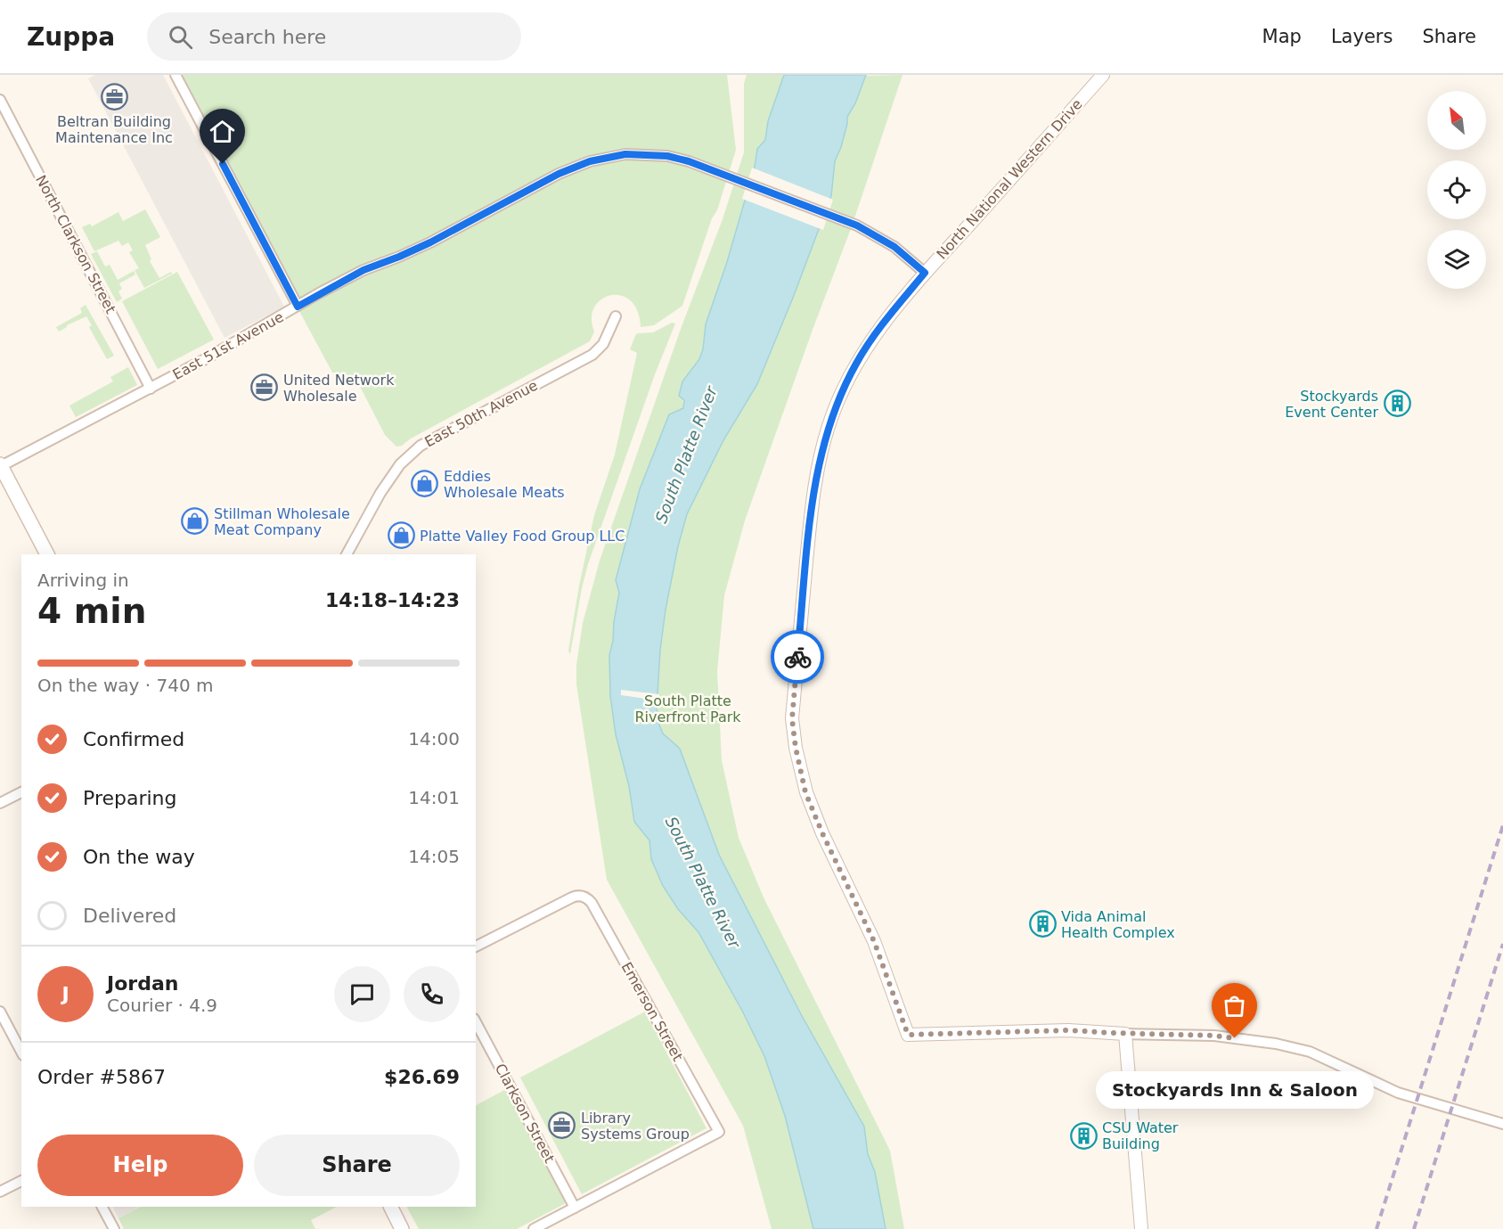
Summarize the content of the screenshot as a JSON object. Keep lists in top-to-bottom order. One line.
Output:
{"streets":{"street":["North National Western Drive","North Clarkson Street","East 51st Avenue","East 50th Avenue","Emerson Street","Clarkson Street"]},"crossings":[["North National Western Drive","East 51st Avenue"],["North Clarkson Street","East 51st Avenue"],["Emerson Street","Clarkson Street"]],"water":["South Platte River"],"parks":["South Platte Riverfront Park"],"places":{"office":["Beltran Building Maintenance Inc","United Network Wholesale","Library Systems Group"],"building":["Stockyards Event Center","Vida Animal Health Complex","CSU Water Building"],"shop":["Eddies Wholesale Meats","Stillman Wholesale Meat Company","Platte Valley Food Group LLC"],"other":["Stockyards Inn & Saloon"]},"north":"top left","page":{"header":"Zuppa","search":"Search here","nav":["Map","Layers","Share"],"heading":["4 min","Arriving in","14:18–14:23"],"panel":["Jordan","Courier · 4.9","Order #5867","$26.69"],"bar":"On the way · 740 m","list":[["Confirmed","14:00"],["Preparing","14:01"],["On the way","14:05"],"Delivered"],"round":"J","bubble":"Stockyards Inn & Saloon","buttons":["Help","Share"]}}
